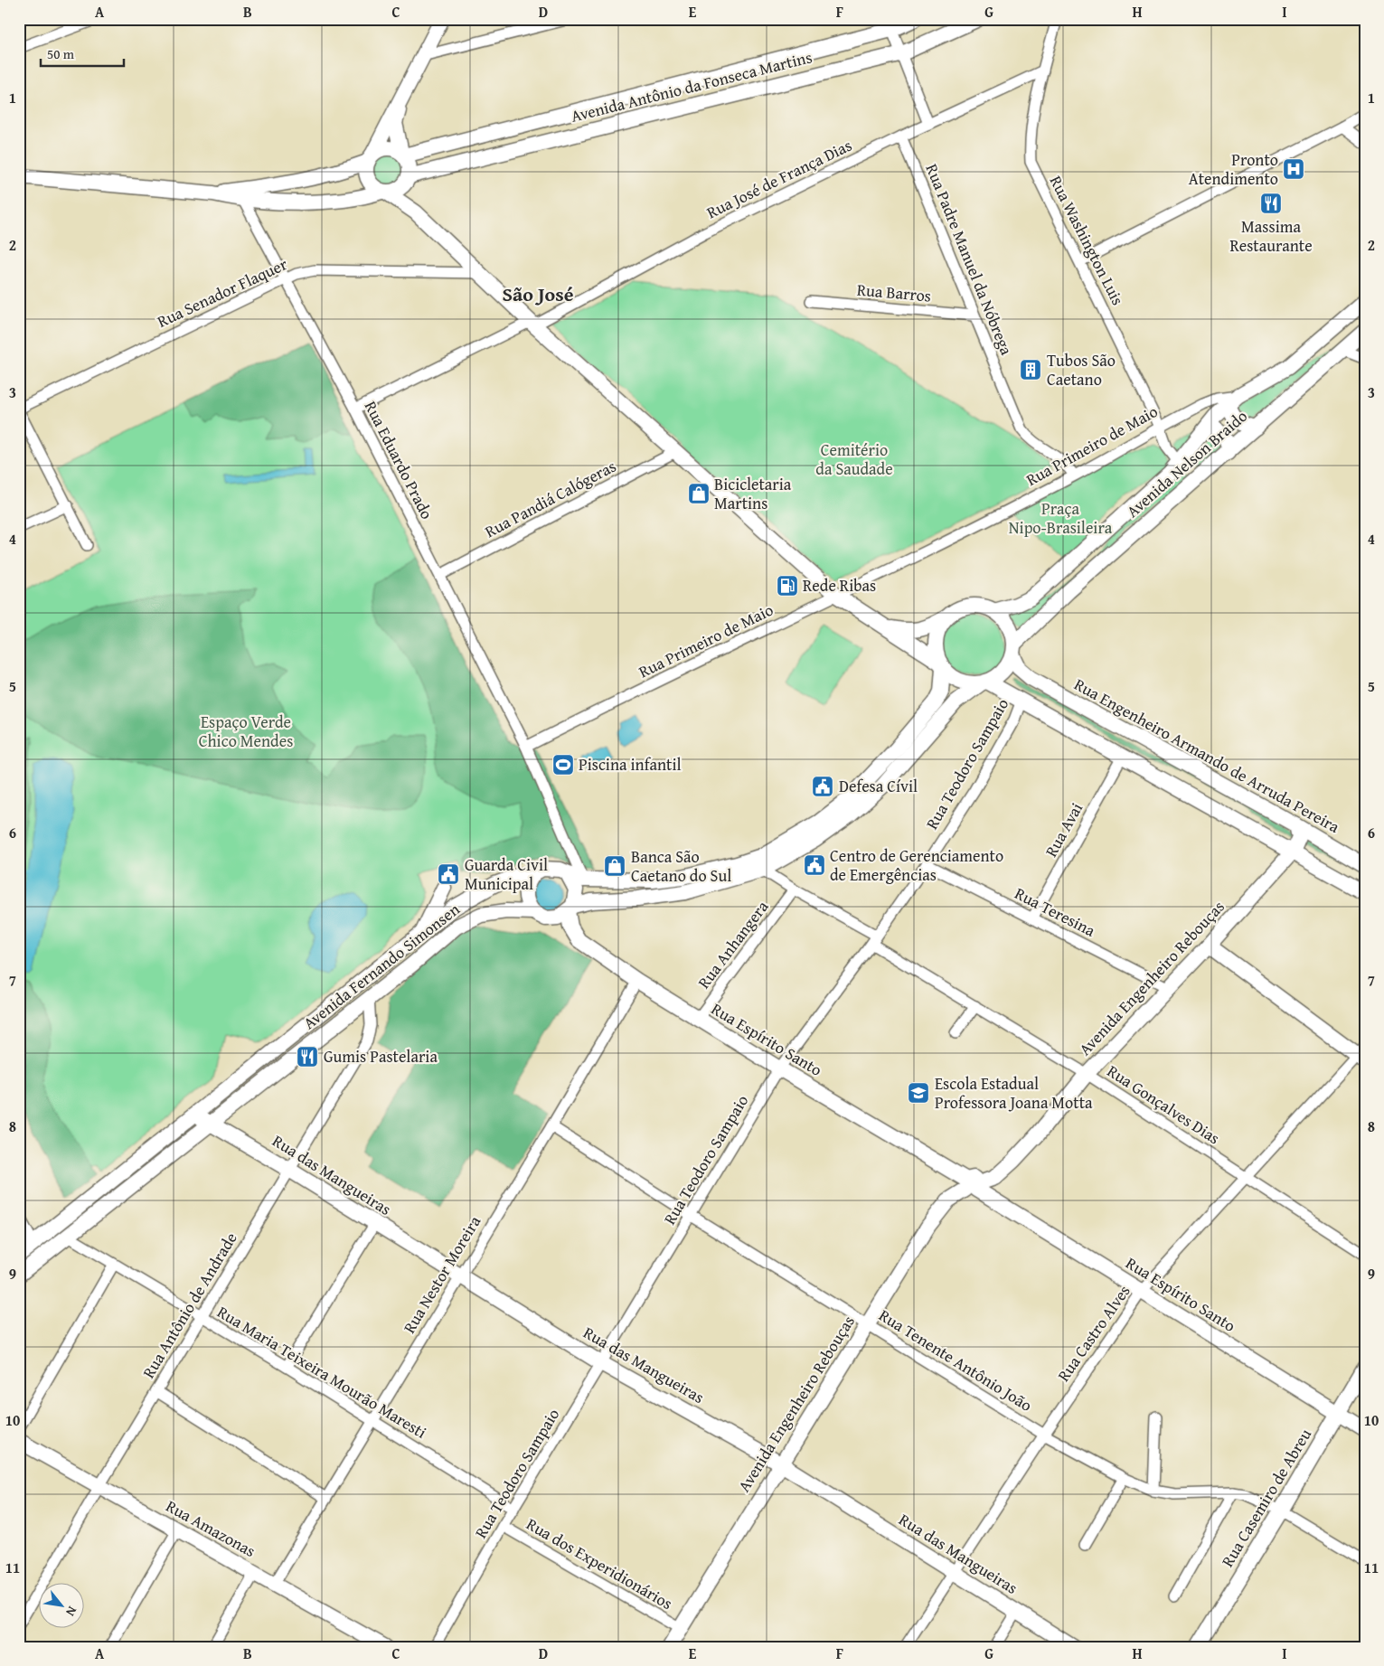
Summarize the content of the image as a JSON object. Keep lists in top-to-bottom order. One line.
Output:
{"streets":{"street":["Avenida Antônio da Fonseca Martins","Rua José de França Dias","Rua Washington Luis","Rua Padre Manuel da Nóbrega","Rua Senador Flaquer","Rua Barros","Rua Primeiro de Maio","Rua Eduardo Prado","Avenida Nelson Braido","Rua Pandiá Calógeras","Rua Engenheiro Armando de Arruda Pereira","Rua Teodoro Sampaio","Rua Avai","Rua Teresina","Rua Anhangera","Avenida Fernando Simonsen","Avenida Engenheiro Rebouças","Rua Espírito Santo","Rua Gonçalves Dias","Rua das Mangueiras","Rua Nestor Moreira","Rua Antônio de Andrade","Rua Castro Alves","Rua Tenente Antônio João","Rua Maria Teixeira Mourão Maresti","Rua Casemiro de Abreu","Rua Amazonas","Rua dos Experidionários"]},"crossings":[["Rua José de França Dias","Rua Washington Luis"],["Rua José de França Dias","Rua Padre Manuel da Nóbrega"],["Rua José de França Dias","Rua Eduardo Prado"],["Rua Washington Luis","Rua Primeiro de Maio"],["Rua Washington Luis","Avenida Nelson Braido"],["Rua Padre Manuel da Nóbrega","Rua Barros"],["Rua Padre Manuel da Nóbrega","Rua Primeiro de Maio"],["Rua Senador Flaquer","Rua Eduardo Prado"],["Rua Primeiro de Maio","Rua Eduardo Prado"],["Rua Primeiro de Maio","Avenida Nelson Braido"],["Rua Eduardo Prado","Rua Pandiá Calógeras"],["Rua Eduardo Prado","Avenida Fernando Simonsen"],["Avenida Nelson Braido","Rua Engenheiro Armando de Arruda Pereira"],["Avenida Nelson Braido","Avenida Fernando Simonsen"],["Rua Engenheiro Armando de Arruda Pereira","Avenida Fernando Simonsen"],["Rua Engenheiro Armando de Arruda Pereira","Avenida Engenheiro Rebouças"],["Rua Teodoro Sampaio","Rua Teresina"],["Rua Teodoro Sampaio","Rua Espírito Santo"],["Rua Teodoro Sampaio","Rua Gonçalves Dias"],["Rua Teodoro Sampaio","Rua das Mangueiras"],["Rua Teodoro Sampaio","Rua Tenente Antônio João"],["Rua Teodoro Sampaio","Rua Maria Teixeira Mourão Maresti"],["Rua Teodoro Sampaio","Rua dos Experidionários"],["Rua Avai","Rua Teresina"],["Rua Teresina","Avenida Engenheiro Rebouças"],["Rua Anhangera","Rua Espírito Santo"],["Rua Anhangera","Rua Gonçalves Dias"],["Avenida Fernando Simonsen","Rua Espírito Santo"],["Avenida Fernando Simonsen","Rua Gonçalves Dias"],["Avenida Fernando Simonsen","Rua das Mangueiras"],["Avenida Fernando Simonsen","Rua Antônio de Andrade"],["Avenida Fernando Simonsen","Rua Maria Teixeira Mourão Maresti"],["Avenida Engenheiro Rebouças","Rua Espírito Santo"],["Avenida Engenheiro Rebouças","Rua Gonçalves Dias"],["Avenida Engenheiro Rebouças","Rua das Mangueiras"],["Avenida Engenheiro Rebouças","Rua Tenente Antônio João"],["Avenida Engenheiro Rebouças","Rua dos Experidionários"],["Rua Espírito Santo","Rua Nestor Moreira"],["Rua Espírito Santo","Rua Castro Alves"],["Rua Espírito Santo","Rua Casemiro de Abreu"],["Rua Gonçalves Dias","Rua Castro Alves"],["Rua das Mangueiras","Rua Nestor Moreira"],["Rua das Mangueiras","Rua Antônio de Andrade"],["Rua das Mangueiras","Rua Castro Alves"],["Rua Nestor Moreira","Rua Tenente Antônio João"],["Rua Nestor Moreira","Rua Maria Teixeira Mourão Maresti"],["Rua Nestor Moreira","Rua Amazonas"],["Rua Antônio de Andrade","Rua Maria Teixeira Mourão Maresti"],["Rua Antônio de Andrade","Rua Amazonas"],["Rua Castro Alves","Rua Tenente Antônio João"],["Rua Tenente Antônio João","Rua Casemiro de Abreu"]],"districts":["São José"],"parks":["Cemitério da Saudade","Praça Nipo-Brasileira","Espaço Verde Chico Mendes"],"places":{"hospital":["Pronto Atendimento"],"restaurant":["Massima Restaurante","Gumis Pastelaria"],"building":["Tubos São Caetano"],"shop":["Bicicletaria Martins","Banca São Caetano do Sul"],"fuel station":["Rede Ribas"],"sports":["Piscina infantil"],"public building":["Defesa Cívil","Centro de Gerenciamento de Emergências","Guarda Civil Municipal"],"school or university":["Escola Estadual Professora Joana Motta"]},"scale_bar":"50 m","north":"bottom right","grid":{"columns":["A","B","C","D","E","F","G","H","I"],"rows":["1","2","3","4","5","6","7","8","9","10","11"]}}
